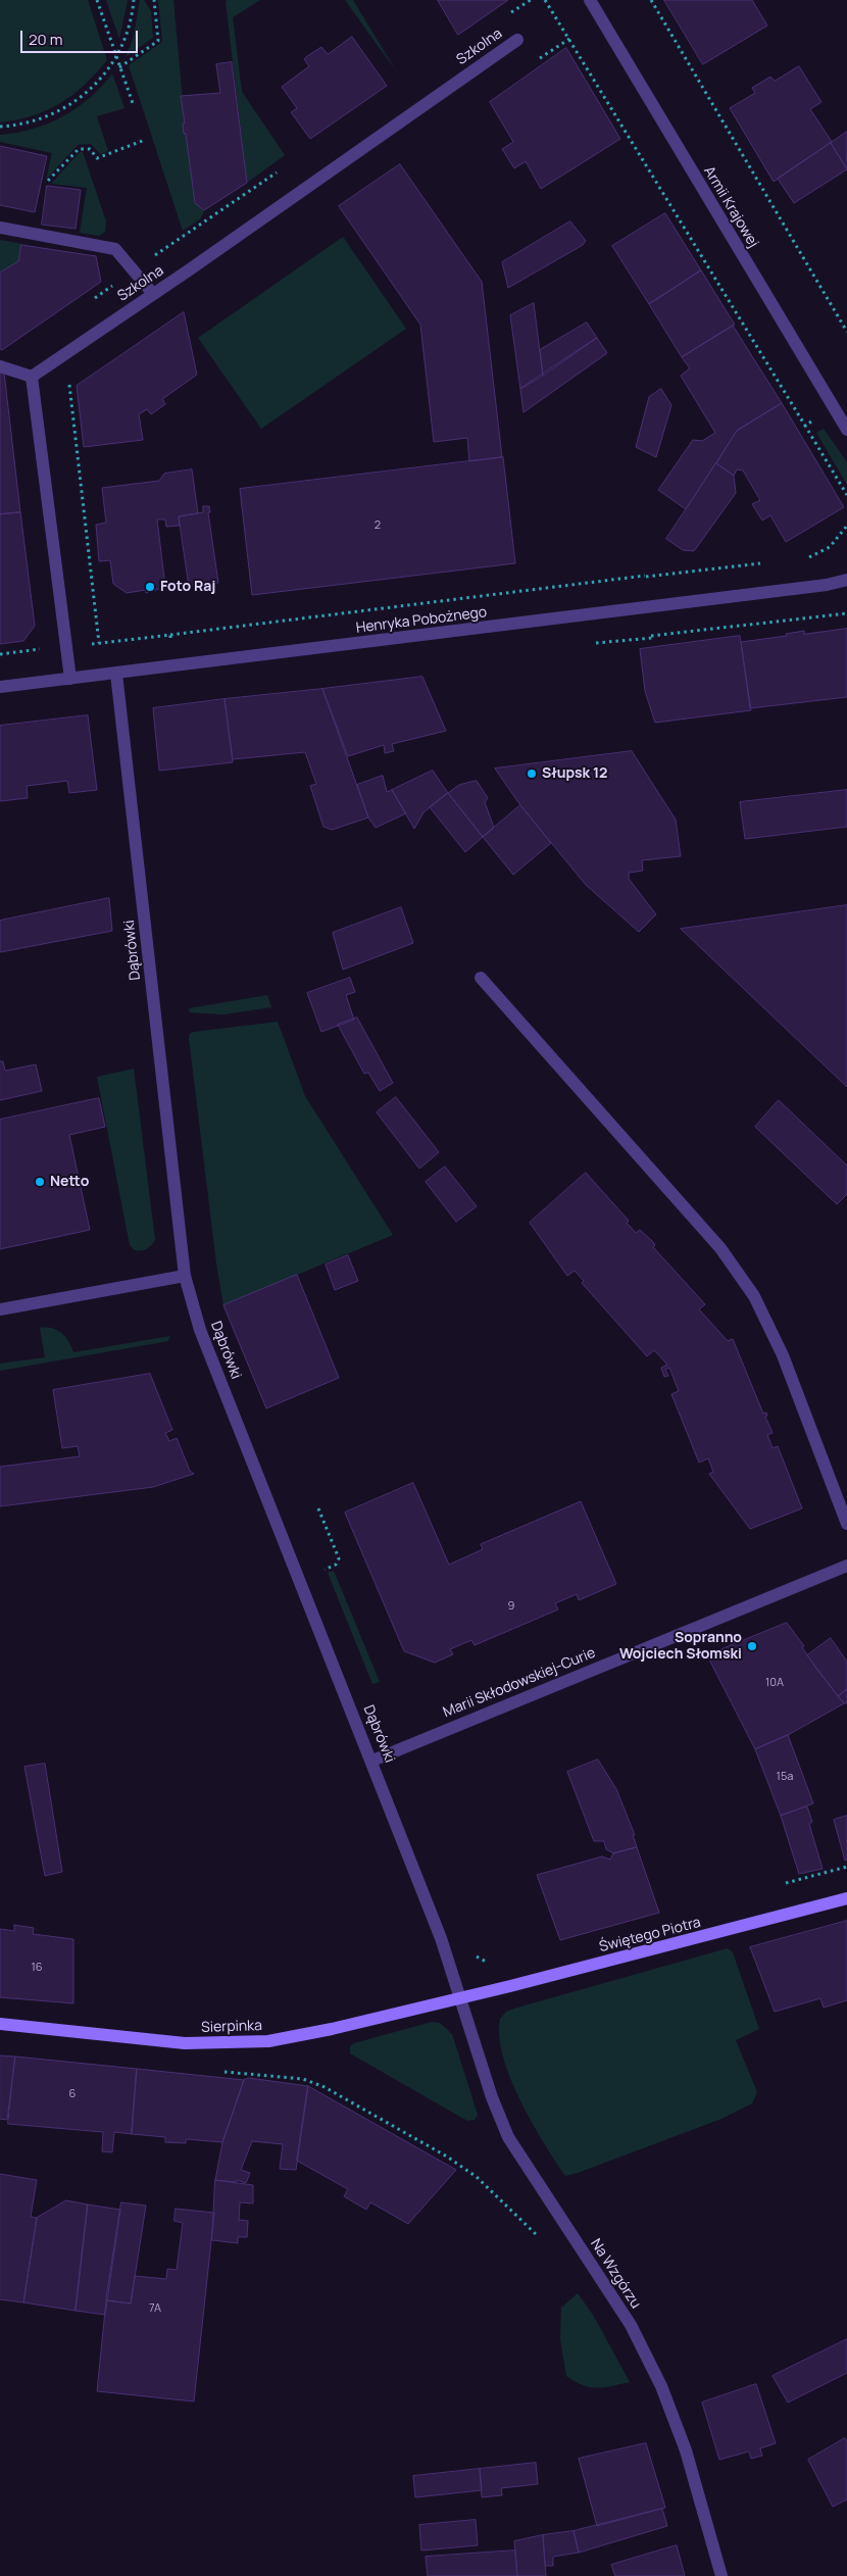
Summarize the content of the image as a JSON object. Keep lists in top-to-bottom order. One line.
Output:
{"streets":{"main road":["Świętego Piotra","Sierpinka"],"street":["Szkolna","Armii Krajowej","Henryka Pobożnego","Dąbrówki","Marii Skłodowskiej-Curie","Na Wzgórzu"]},"crossings":[["Henryka Pobożnego","Dąbrówki"],["Dąbrówki","Marii Skłodowskiej-Curie"],["Dąbrówki","Świętego Piotra"],["Dąbrówki","Sierpinka"],["Dąbrówki","Na Wzgórzu"],["Świętego Piotra","Sierpinka"],["Świętego Piotra","Na Wzgórzu"],["Sierpinka","Na Wzgórzu"]],"places":["Foto Raj","Słupsk 12","Netto","Sopranno Wojciech Słomski"],"house_numbers":["2","9","10A","15a","16","6","7A"],"scale_bar":"20 m"}
